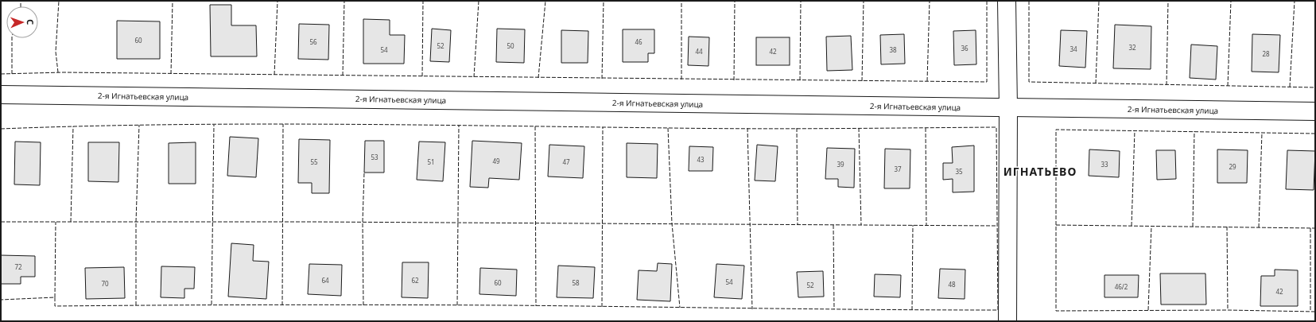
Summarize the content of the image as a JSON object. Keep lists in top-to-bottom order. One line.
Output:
{"streets":{"street":["2-я Игнатьевская улица"]},"districts":["ИГНАТЬЕВО"],"house_numbers":["60","56","46","52","50","32","36","34","54","38","44","42","28","53","43","49","55","51","47","39","33","29","37","35","72","64","62","54","60","58","70","48","52","46/2","42"],"north":"right"}
